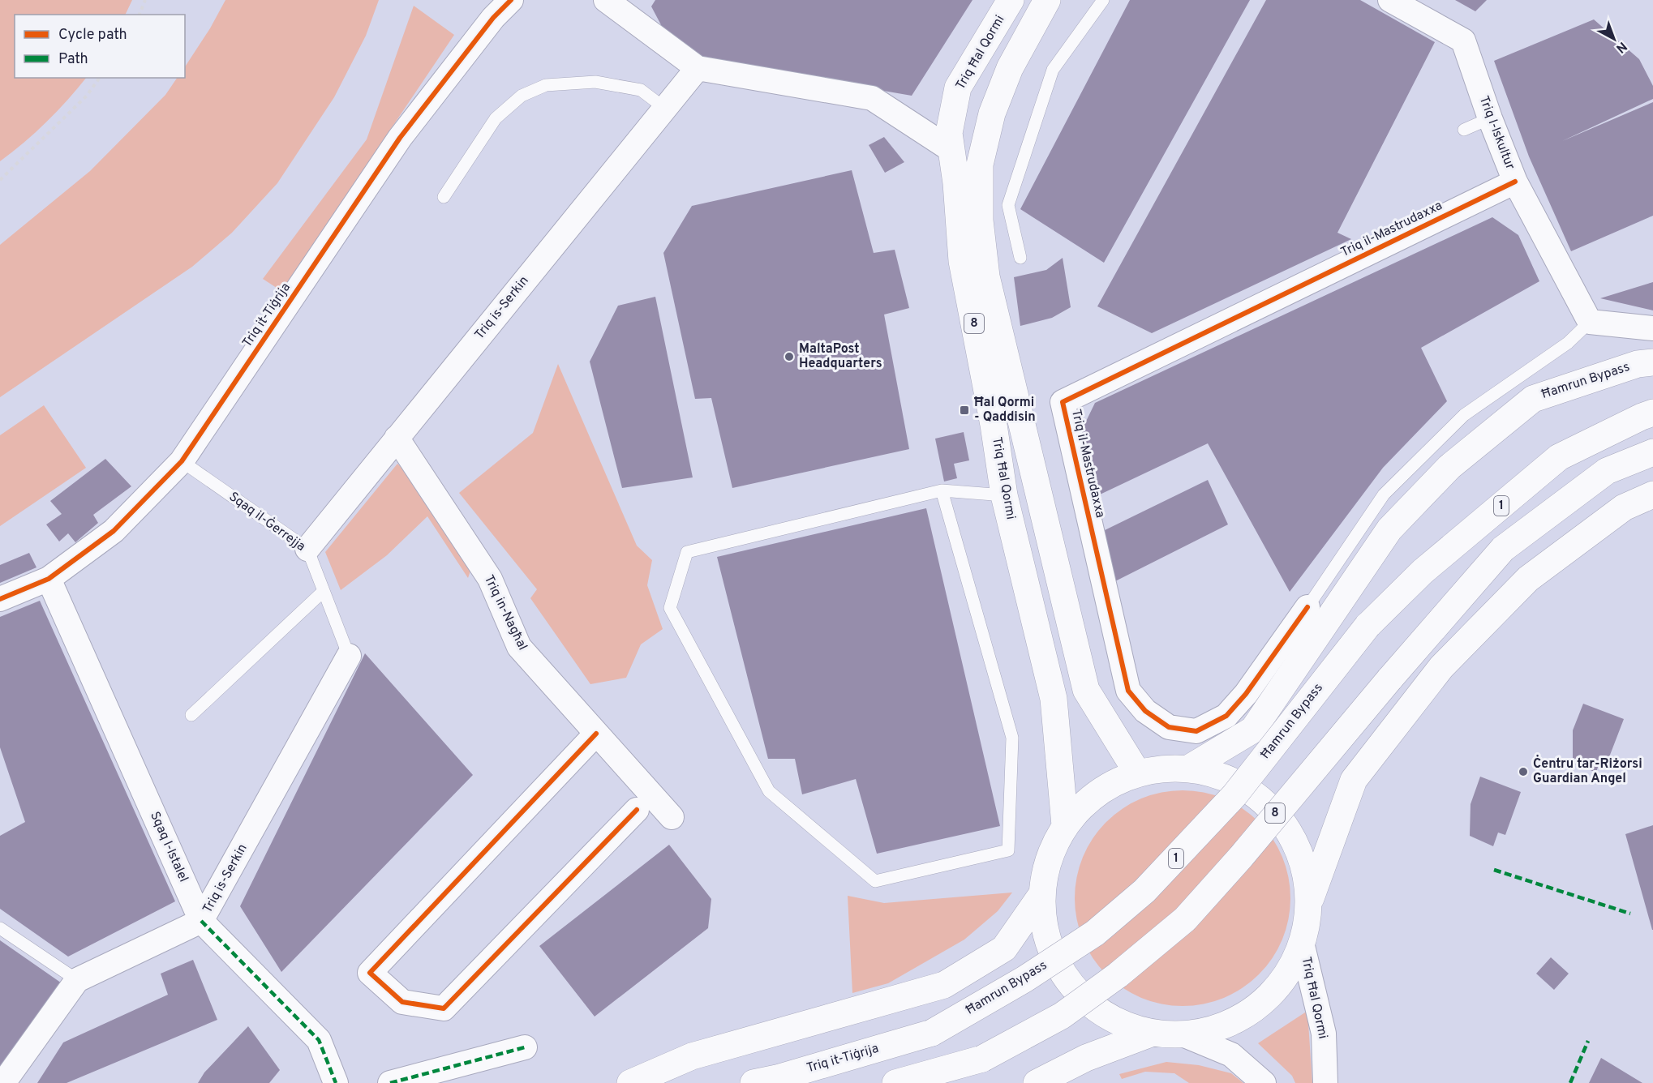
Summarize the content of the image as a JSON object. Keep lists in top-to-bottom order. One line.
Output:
{"streets":{"highway":["Triq Ħal Qormi","Triq it-Tiġrija","8","Ħamrun Bypass","1"],"street":["Triq l-Iskultur","Triq il-Mastrudaxxa","Triq is-Serkin","Triq in-Nagħal","Sqaq l-Istalel"],"lane":["Sqaq il-Ġerrejja"]},"crossings":[["Triq Ħal Qormi","8"],["Triq l-Iskultur","Triq il-Mastrudaxxa"],["Triq is-Serkin","Sqaq il-Ġerrejja"],["Triq is-Serkin","Triq in-Nagħal"],["Triq is-Serkin","Sqaq l-Istalel"],["Triq it-Tiġrija","Ħamrun Bypass"],["Triq it-Tiġrija","Sqaq il-Ġerrejja"],["Triq it-Tiġrija","Sqaq l-Istalel"],["8","Ħamrun Bypass"]],"places":{"other":["MaltaPost Headquarters","Ċentru tar-Riżorsi Guardian Angel"],"transit":["Ħal Qormi - Qaddisin"]},"legend":["Cycle path","Path"],"north":"bottom right"}
